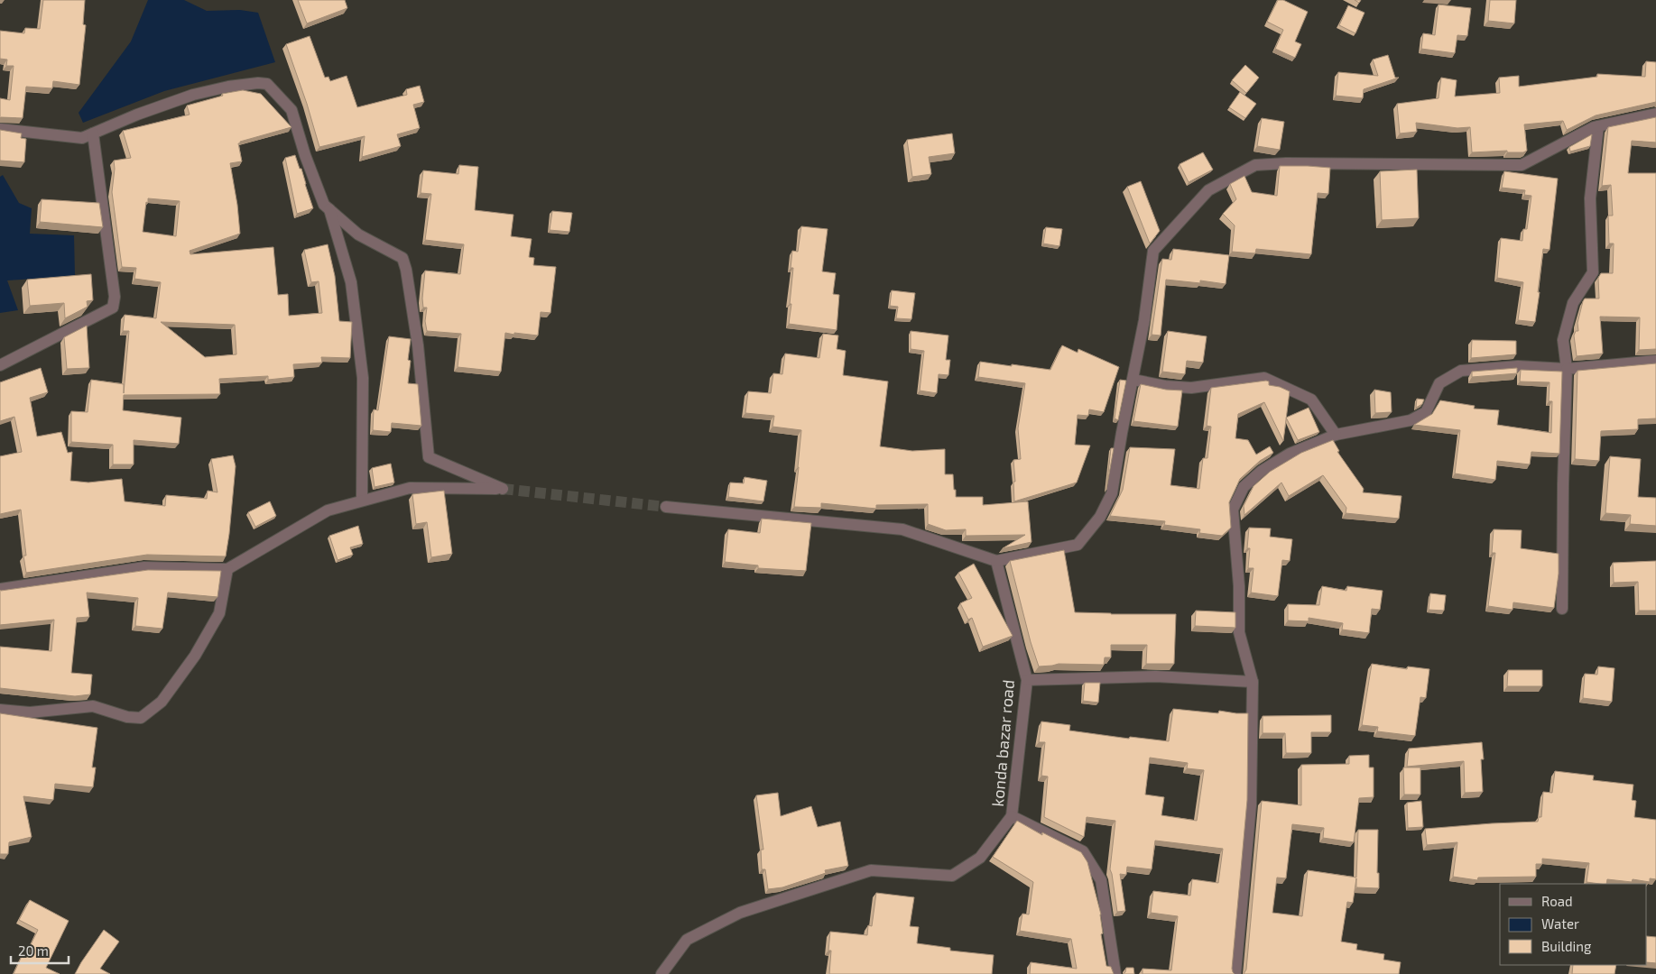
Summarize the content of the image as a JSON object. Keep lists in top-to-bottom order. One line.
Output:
{"streets":{"street":["konda bazar road"]},"legend":["Road","Water","Building"],"scale_bar":"20 m"}
